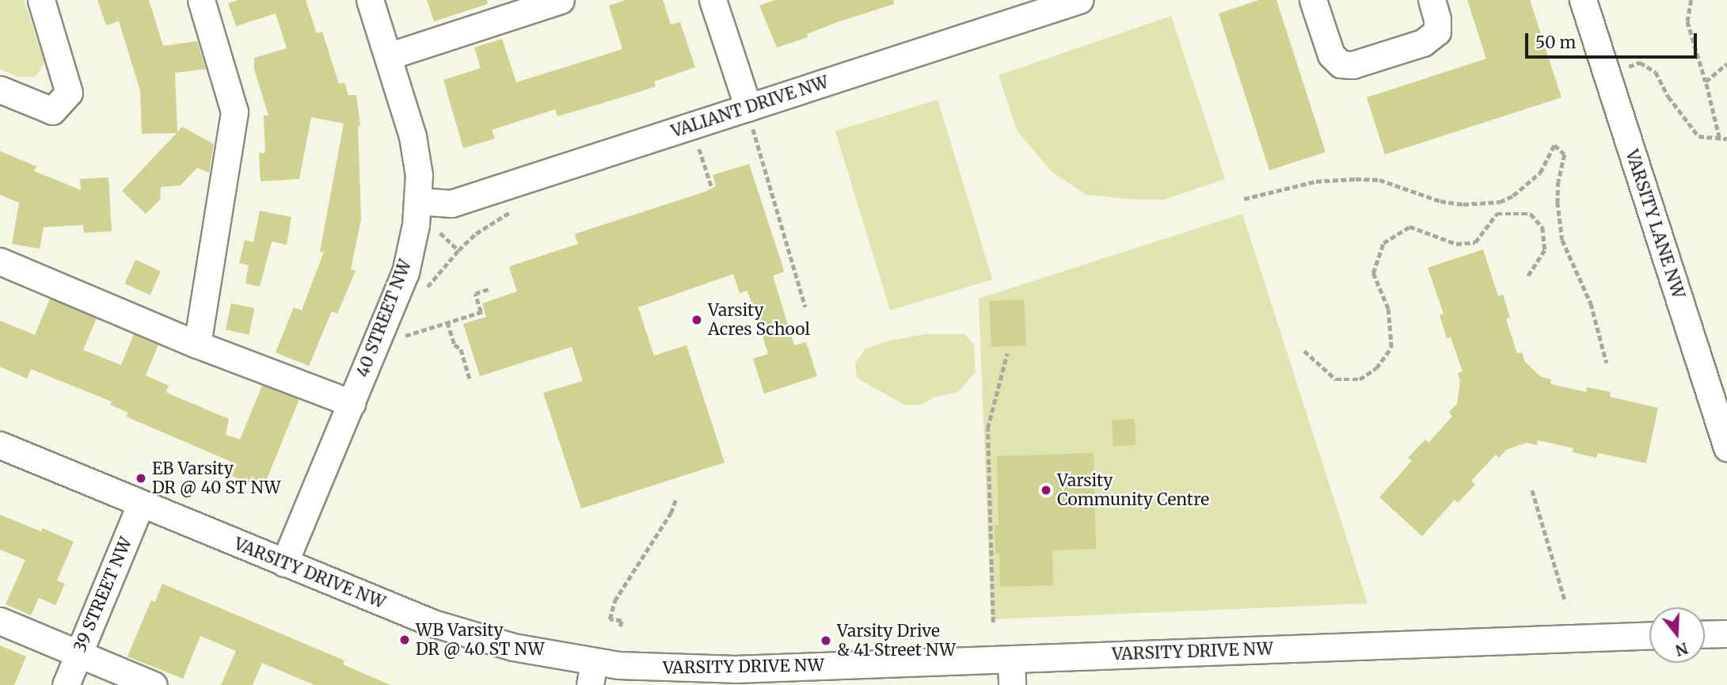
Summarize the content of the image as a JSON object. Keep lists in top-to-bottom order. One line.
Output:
{"streets":{"street":["VALIANT DRIVE NW","VARSITY LANE NW","40 STREET NW","VARSITY DRIVE NW","39 STREET NW"]},"crossings":[["VALIANT DRIVE NW","40 STREET NW"],["40 STREET NW","VARSITY DRIVE NW"],["VARSITY DRIVE NW","39 STREET NW"]],"places":["Varsity Acres School","EB Varsity DR @ 40 ST NW","Varsity Community Centre","WB Varsity DR @ 40 ST NW","Varsity Drive & 41 Street NW"],"scale_bar":"50 m","north":"bottom"}
